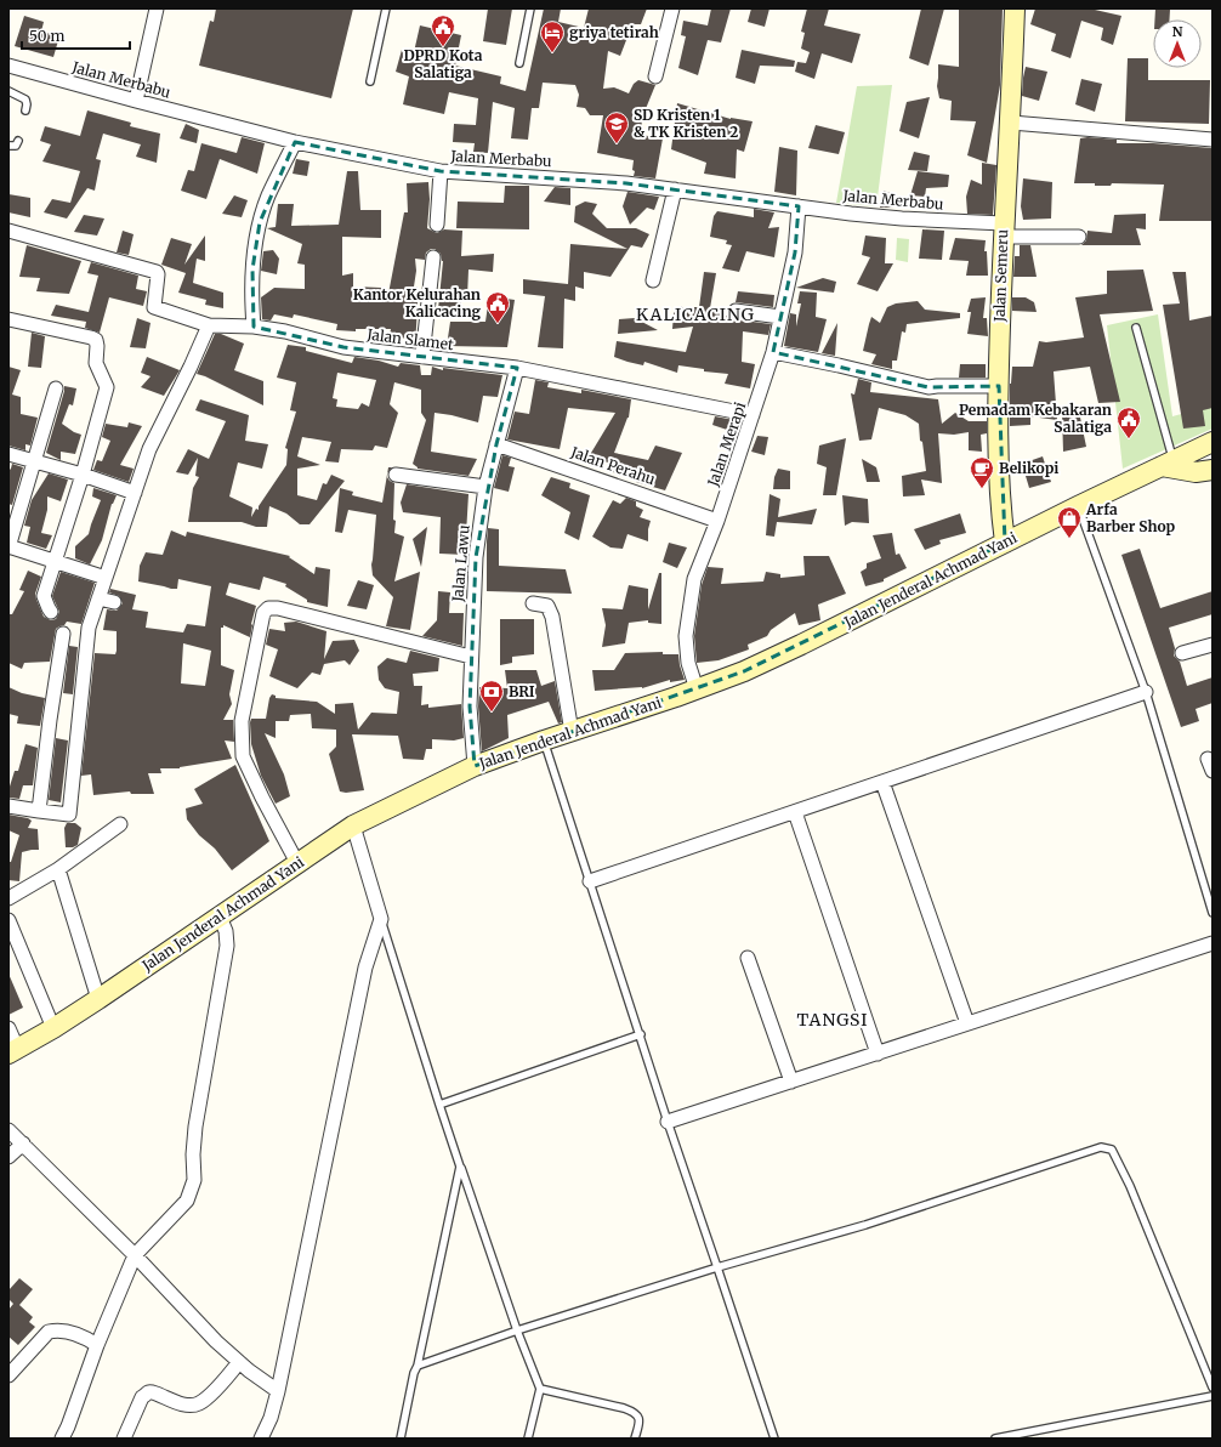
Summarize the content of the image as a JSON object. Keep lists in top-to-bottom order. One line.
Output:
{"streets":{"main road":["Jalan Semeru","Jalan Jenderal Achmad Yani"],"street":["Jalan Merbabu","Jalan Slamet","Jalan Merapi","Jalan Perahu","Jalan Lawu"]},"crossings":[["Jalan Merbabu","Jalan Semeru"],["Jalan Merbabu","Jalan Merapi"],["Jalan Semeru","Jalan Jenderal Achmad Yani"],["Jalan Slamet","Jalan Merapi"],["Jalan Slamet","Jalan Lawu"],["Jalan Merapi","Jalan Perahu"],["Jalan Merapi","Jalan Jenderal Achmad Yani"],["Jalan Perahu","Jalan Lawu"],["Jalan Lawu","Jalan Jenderal Achmad Yani"]],"districts":["KALICACING","TANGSI"],"places":{"public building":["DPRD Kota Salatiga","Kantor Kelurahan Kalicacing","Pemadam Kebakaran Salatiga"],"hotel":["griya tetirah"],"school or university":["SD Kristen 1 & TK Kristen 2"],"cafe":["Belikopi"],"shop":["Arfa Barber Shop"],"bank":["BRI"]},"scale_bar":"50 m","north":"top"}
